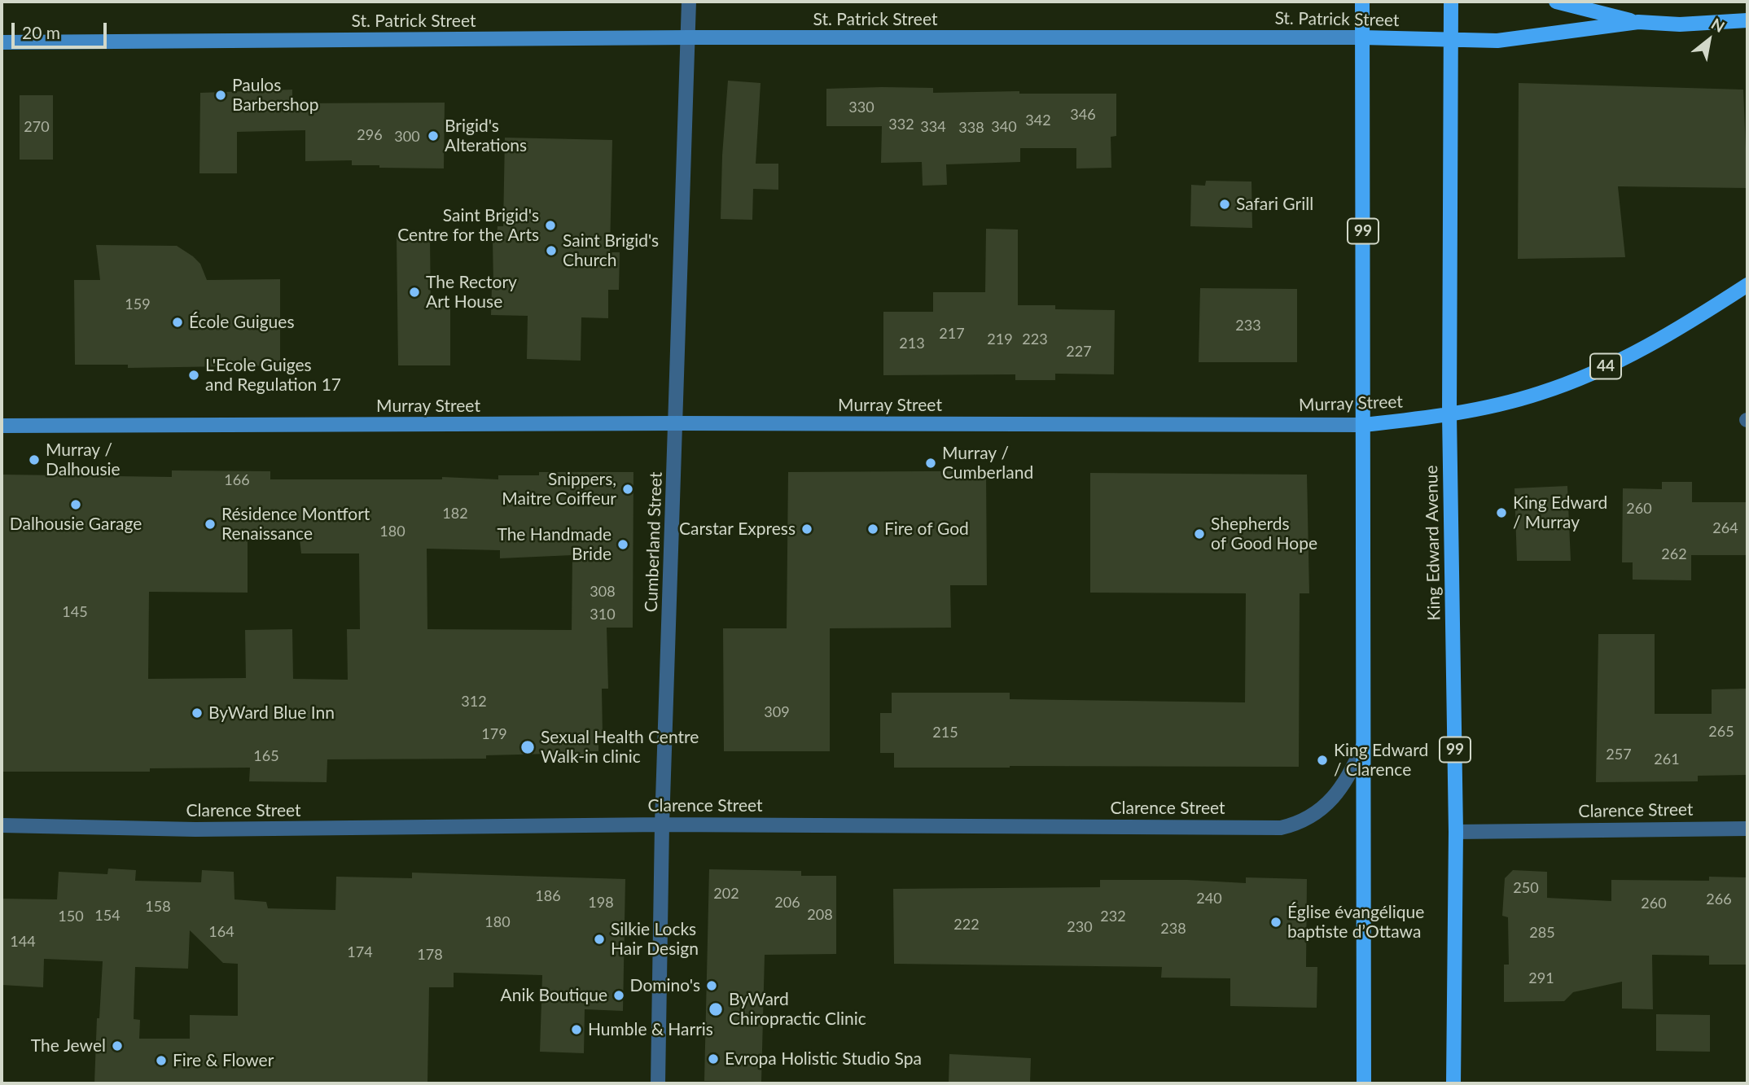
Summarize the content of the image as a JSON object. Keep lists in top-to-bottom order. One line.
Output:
{"streets":{"main road":["St. Patrick Street","99","44","Murray Street","King Edward Avenue"],"street":["Cumberland Street","Clarence Street"]},"crossings":[["St. Patrick Street","99"],["St. Patrick Street","Cumberland Street"],["St. Patrick Street","King Edward Avenue"],["99","Murray Street"],["99","Clarence Street"],["Murray Street","Cumberland Street"],["Murray Street","King Edward Avenue"],["Cumberland Street","Clarence Street"],["King Edward Avenue","Clarence Street"]],"places":["Paulos Barbershop","Brigid's Alterations","Safari Grill","Saint Brigid's Centre for the Arts","Saint Brigid's Church","The Rectory Art House","École Guigues","L'Ecole Guiges and Regulation 17","Murray / Dalhousie","Murray / Cumberland","Snippers, Maitre Coiffeur","Dalhousie Garage","King Edward / Murray","Résidence Montfort Renaissance","Carstar Express","Fire of God","Shepherds of Good Hope","The Handmade Bride","ByWard Blue Inn","Sexual Health Centre Walk-in clinic","King Edward / Clarence","Église évangélique baptiste d’Ottawa","Silkie Locks Hair Design","Domino's","Anik Boutique","ByWard Chiropractic Clinic","Humble & Harris","The Jewel","Evropa Holistic Studio Spa","Fire & Flower"],"house_numbers":["330","346","342","332","270","334","340","338","296","300","159","233","217","219","223","213","227","166","260","182","264","180","262","308","145","310","312","309","265","215","179","257","165","261","250","202","186","240","266","198","206","260","158","208","154","150","232","180","222","230","238","164","285","144","174","178","291"],"scale_bar":"20 m","north":"top right"}
